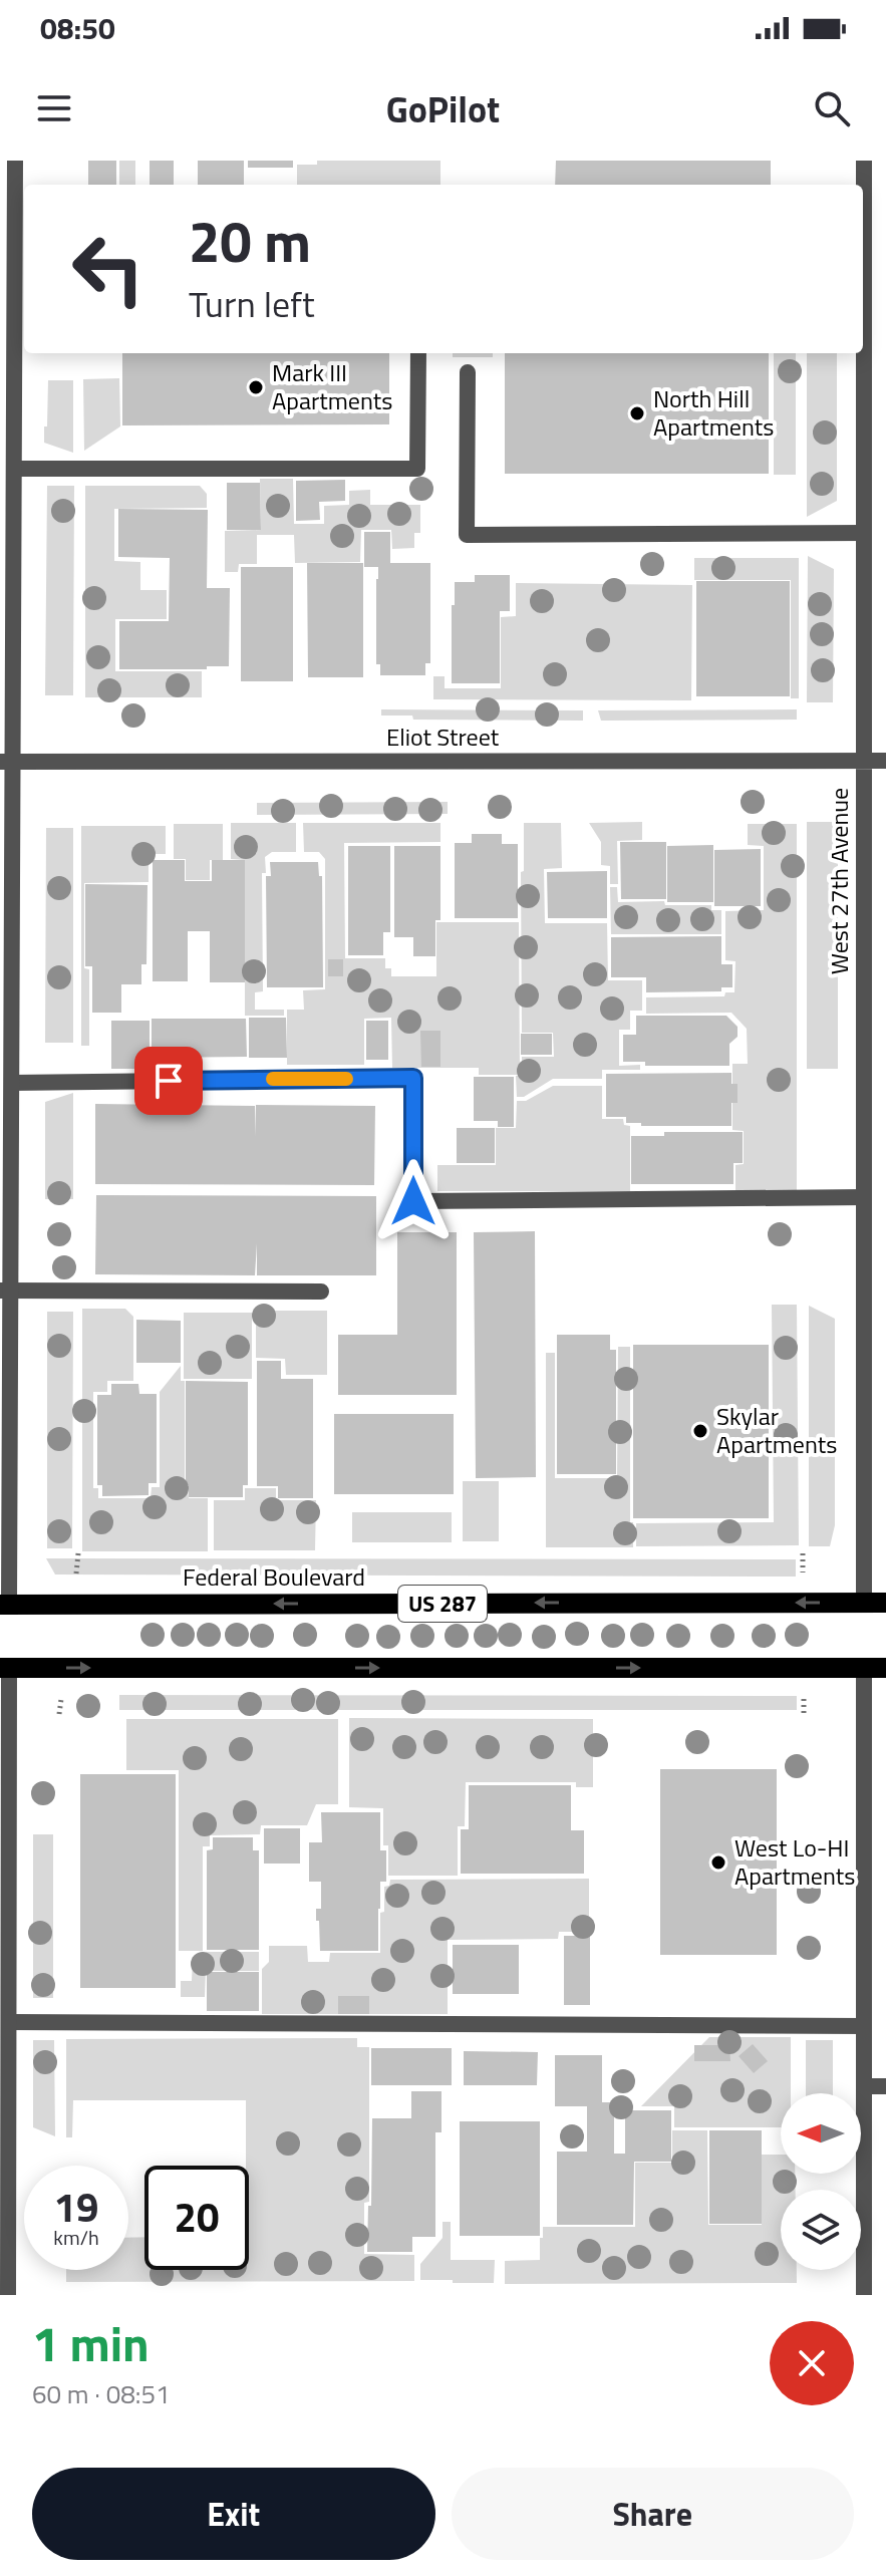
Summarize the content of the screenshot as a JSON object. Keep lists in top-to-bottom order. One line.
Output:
{"streets":{"main road":["Federal Boulevard","US 287"],"street":["Eliot Street","West 27th Avenue"]},"crossings":[["Eliot Street","West 27th Avenue"],["West 27th Avenue","Federal Boulevard"]],"places":["Mark III Apartments","North Hill Apartments","Skylar Apartments","West Lo-HI Apartments"],"north":"left","page":{"status":"08:50","header":"GoPilot","turn":["20 m","Turn left"],"speed":"19 km/h","limit":"20","heading":["1 min","60 m · 08:51"],"buttons":["Exit","Share"]}}
